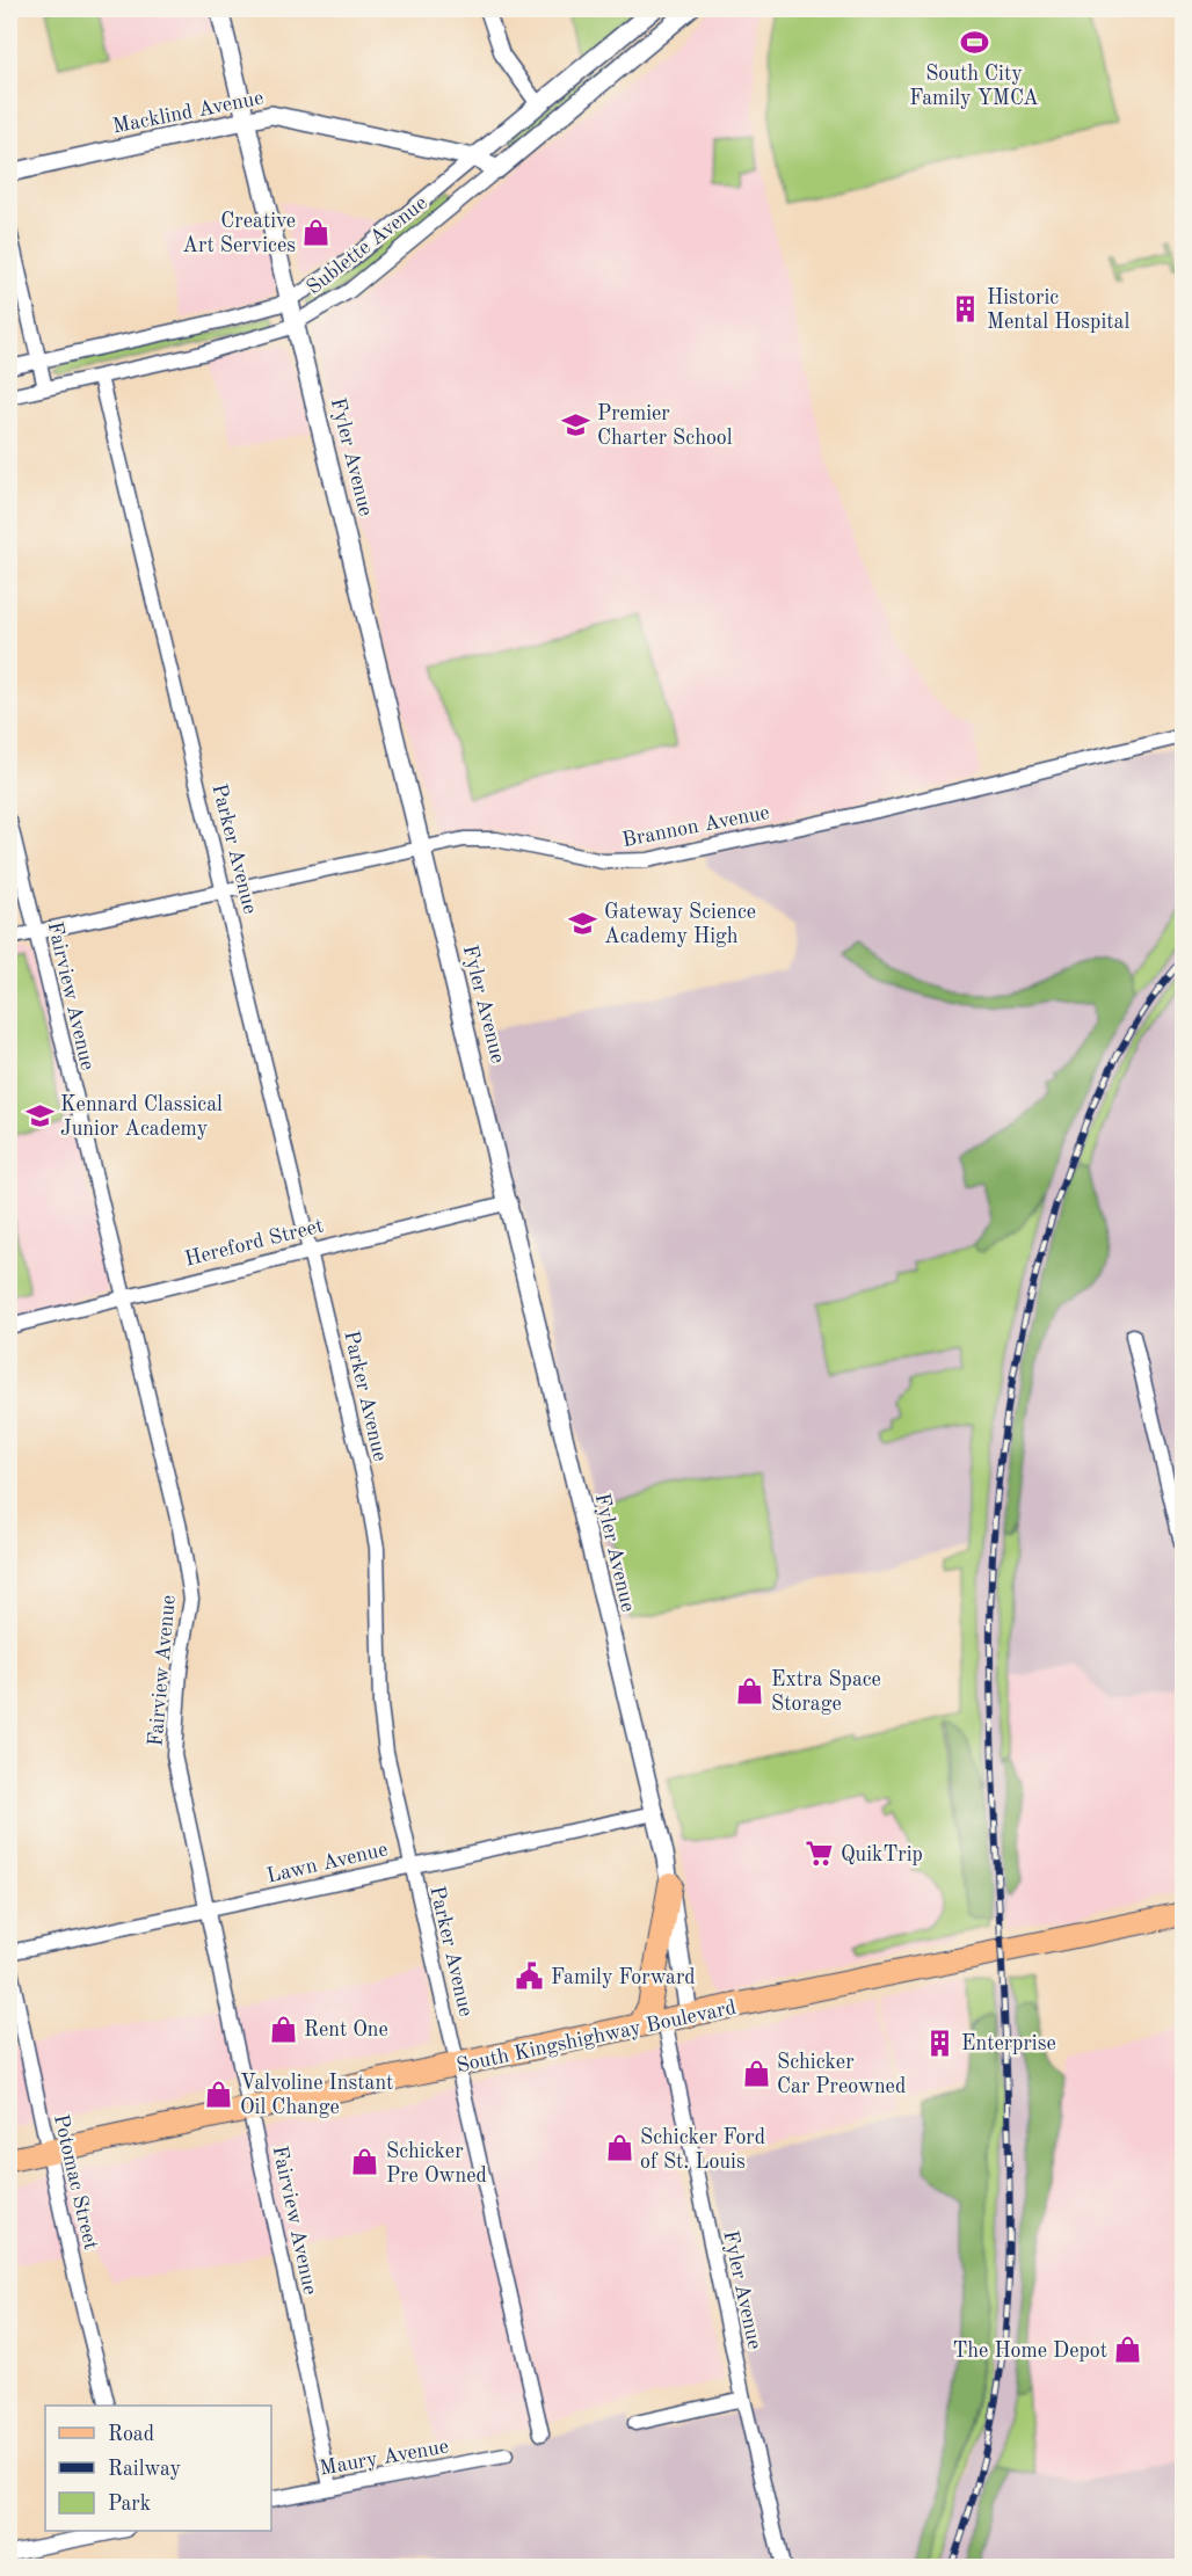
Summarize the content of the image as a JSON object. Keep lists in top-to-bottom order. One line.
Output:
{"streets":{"main road":["South Kingshighway Boulevard"],"street":["Macklind Avenue","Sublette Avenue","Fyler Avenue","Brannon Avenue","Parker Avenue","Fairview Avenue","Hereford Street","Lawn Avenue","Potomac Street","Maury Avenue"]},"crossings":[["Macklind Avenue","Sublette Avenue"],["Macklind Avenue","Fyler Avenue"],["Sublette Avenue","Fyler Avenue"],["Sublette Avenue","Parker Avenue"],["Fyler Avenue","Brannon Avenue"],["Fyler Avenue","Hereford Street"],["Fyler Avenue","Lawn Avenue"],["Fyler Avenue","South Kingshighway Boulevard"],["Brannon Avenue","Parker Avenue"],["Brannon Avenue","Fairview Avenue"],["Parker Avenue","Hereford Street"],["Parker Avenue","Lawn Avenue"],["Parker Avenue","South Kingshighway Boulevard"],["Fairview Avenue","Hereford Street"],["Fairview Avenue","Lawn Avenue"],["Fairview Avenue","South Kingshighway Boulevard"],["Fairview Avenue","Maury Avenue"],["South Kingshighway Boulevard","Potomac Street"]],"places":{"sports":["South City Family YMCA"],"shop":["Creative Art Services","Extra Space Storage","Rent One","Schicker Car Preowned","Valvoline Instant Oil Change","Schicker Ford of St. Louis","Schicker Pre Owned","The Home Depot"],"building":["Historic Mental Hospital","Enterprise"],"school or university":["Premier Charter School","Gateway Science Academy High","Kennard Classical Junior Academy"],"supermarket":["QuikTrip"],"public building":["Family Forward"]},"legend":["Road","Railway","Park"]}
